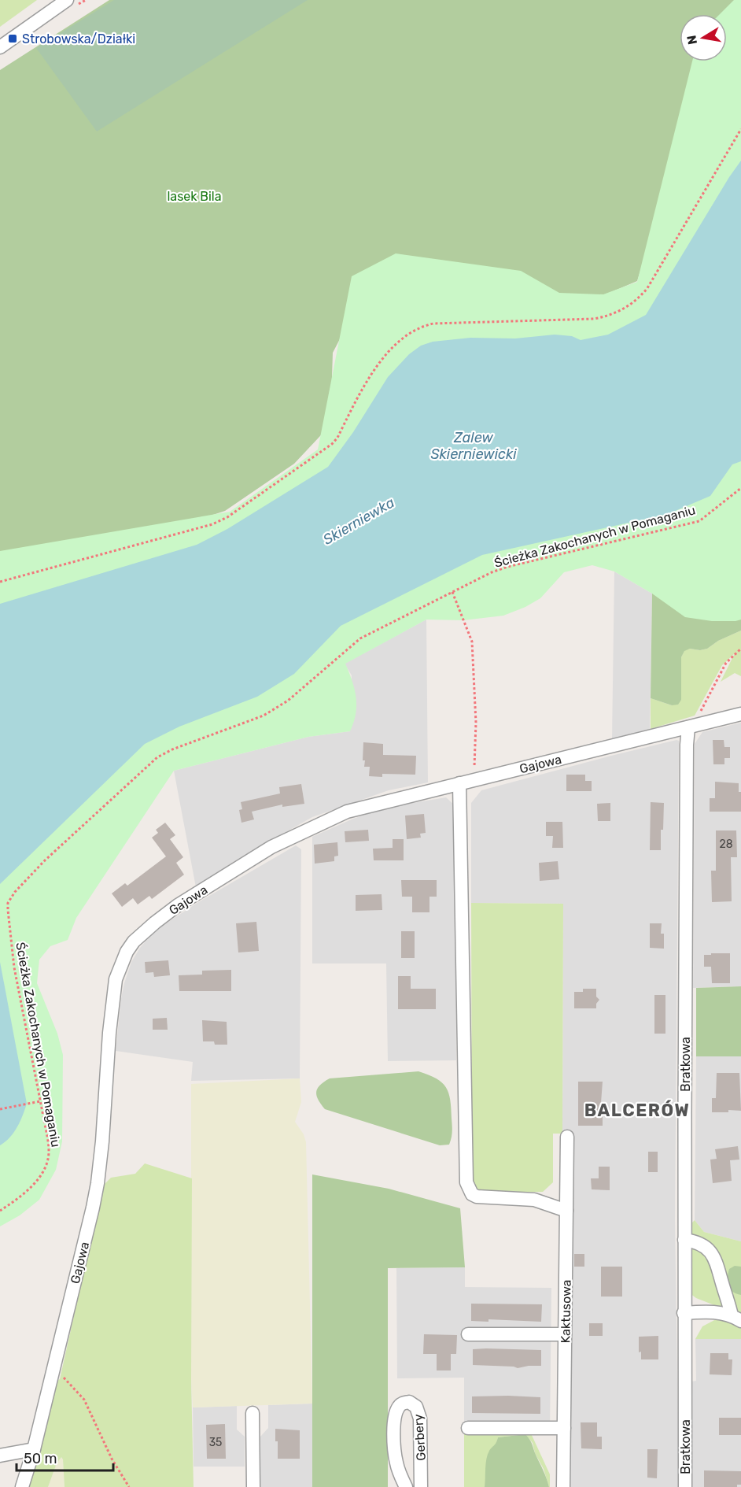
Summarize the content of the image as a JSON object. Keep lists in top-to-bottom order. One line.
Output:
{"streets":{"street":["Gajowa","Bratkowa","Kaktusowa","Gerbery"],"path":["Ścieżka Zakochanych w Pomaganiu"]},"crossings":[["Gajowa","Bratkowa"]],"districts":["BALCERÓW"],"water":["Zalew Skierniewicki","Skierniewka"],"parks":["lasek Bila"],"places":{"transit":["Strobowska/Działki"]},"house_numbers":["28","35"],"scale_bar":"50 m","north":"left"}
